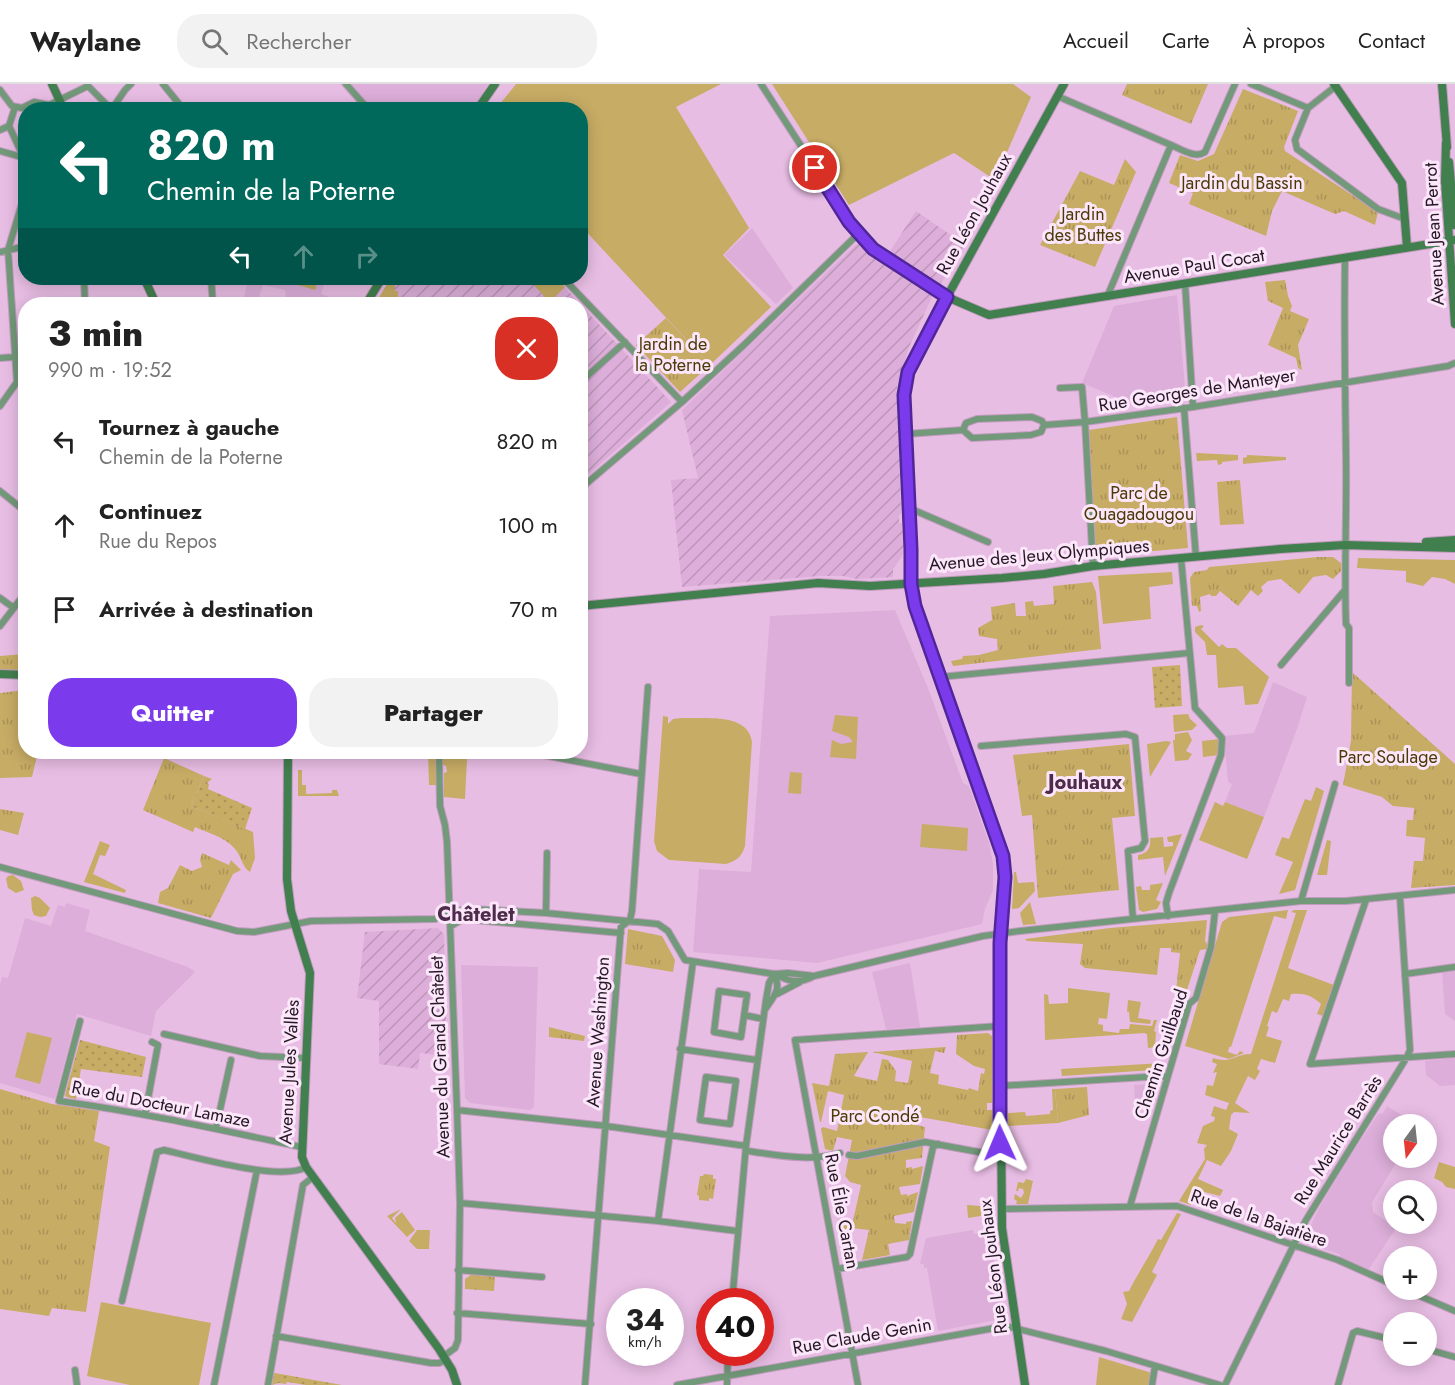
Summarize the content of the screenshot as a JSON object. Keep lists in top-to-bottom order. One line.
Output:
{"streets":{"street":["Rue Léon Jouhaux","Avenue Jean Perrot","Avenue Paul Cocat","Rue Georges de Manteyer","Avenue des Jeux Olympiques","Avenue Washington","Chemin Guilbaud","Avenue du Grand Châtelet","Avenue Jules Vallès","Rue du Docteur Lamaze","Rue Maurice Barrès","Rue Élie Cartan","Rue de la Bajatière","Rue Claude Genin"]},"crossings":[["Rue Léon Jouhaux","Avenue Paul Cocat"],["Rue Léon Jouhaux","Avenue des Jeux Olympiques"],["Rue Léon Jouhaux","Rue Élie Cartan"],["Rue Léon Jouhaux","Rue de la Bajatière"],["Rue Léon Jouhaux","Rue Claude Genin"],["Avenue Jean Perrot","Avenue Paul Cocat"],["Rue Georges de Manteyer","Avenue des Jeux Olympiques"],["Chemin Guilbaud","Rue de la Bajatière"],["Avenue du Grand Châtelet","Avenue Jules Vallès"],["Avenue Jules Vallès","Rue du Docteur Lamaze"],["Rue Maurice Barrès","Rue de la Bajatière"],["Rue Élie Cartan","Rue Claude Genin"]],"districts":["Jouhaux","Châtelet"],"parks":["Jardin du Bassin","Jardin des Buttes","Jardin de la Poterne","Parc de Ouagadougou","Parc Soulage","Parc Condé"],"north":"bottom","page":{"header":"Waylane","search":"Rechercher","nav":["Accueil","Carte","À propos","Contact"],"turn":["820 m","Chemin de la Poterne"],"heading":["3 min","990 m · 19:52"],"list":[{"name":"Tournez à gauche","note":"Chemin de la Poterne","value":"820 m"},{"name":"Continuez","note":"Rue du Repos","value":"100 m"},{"name":"Arrivée à destination","value":"70 m"}],"buttons":["Quitter","Partager"],"map_buttons":["+","−"],"speed":"34 km/h","limit":"40"}}
